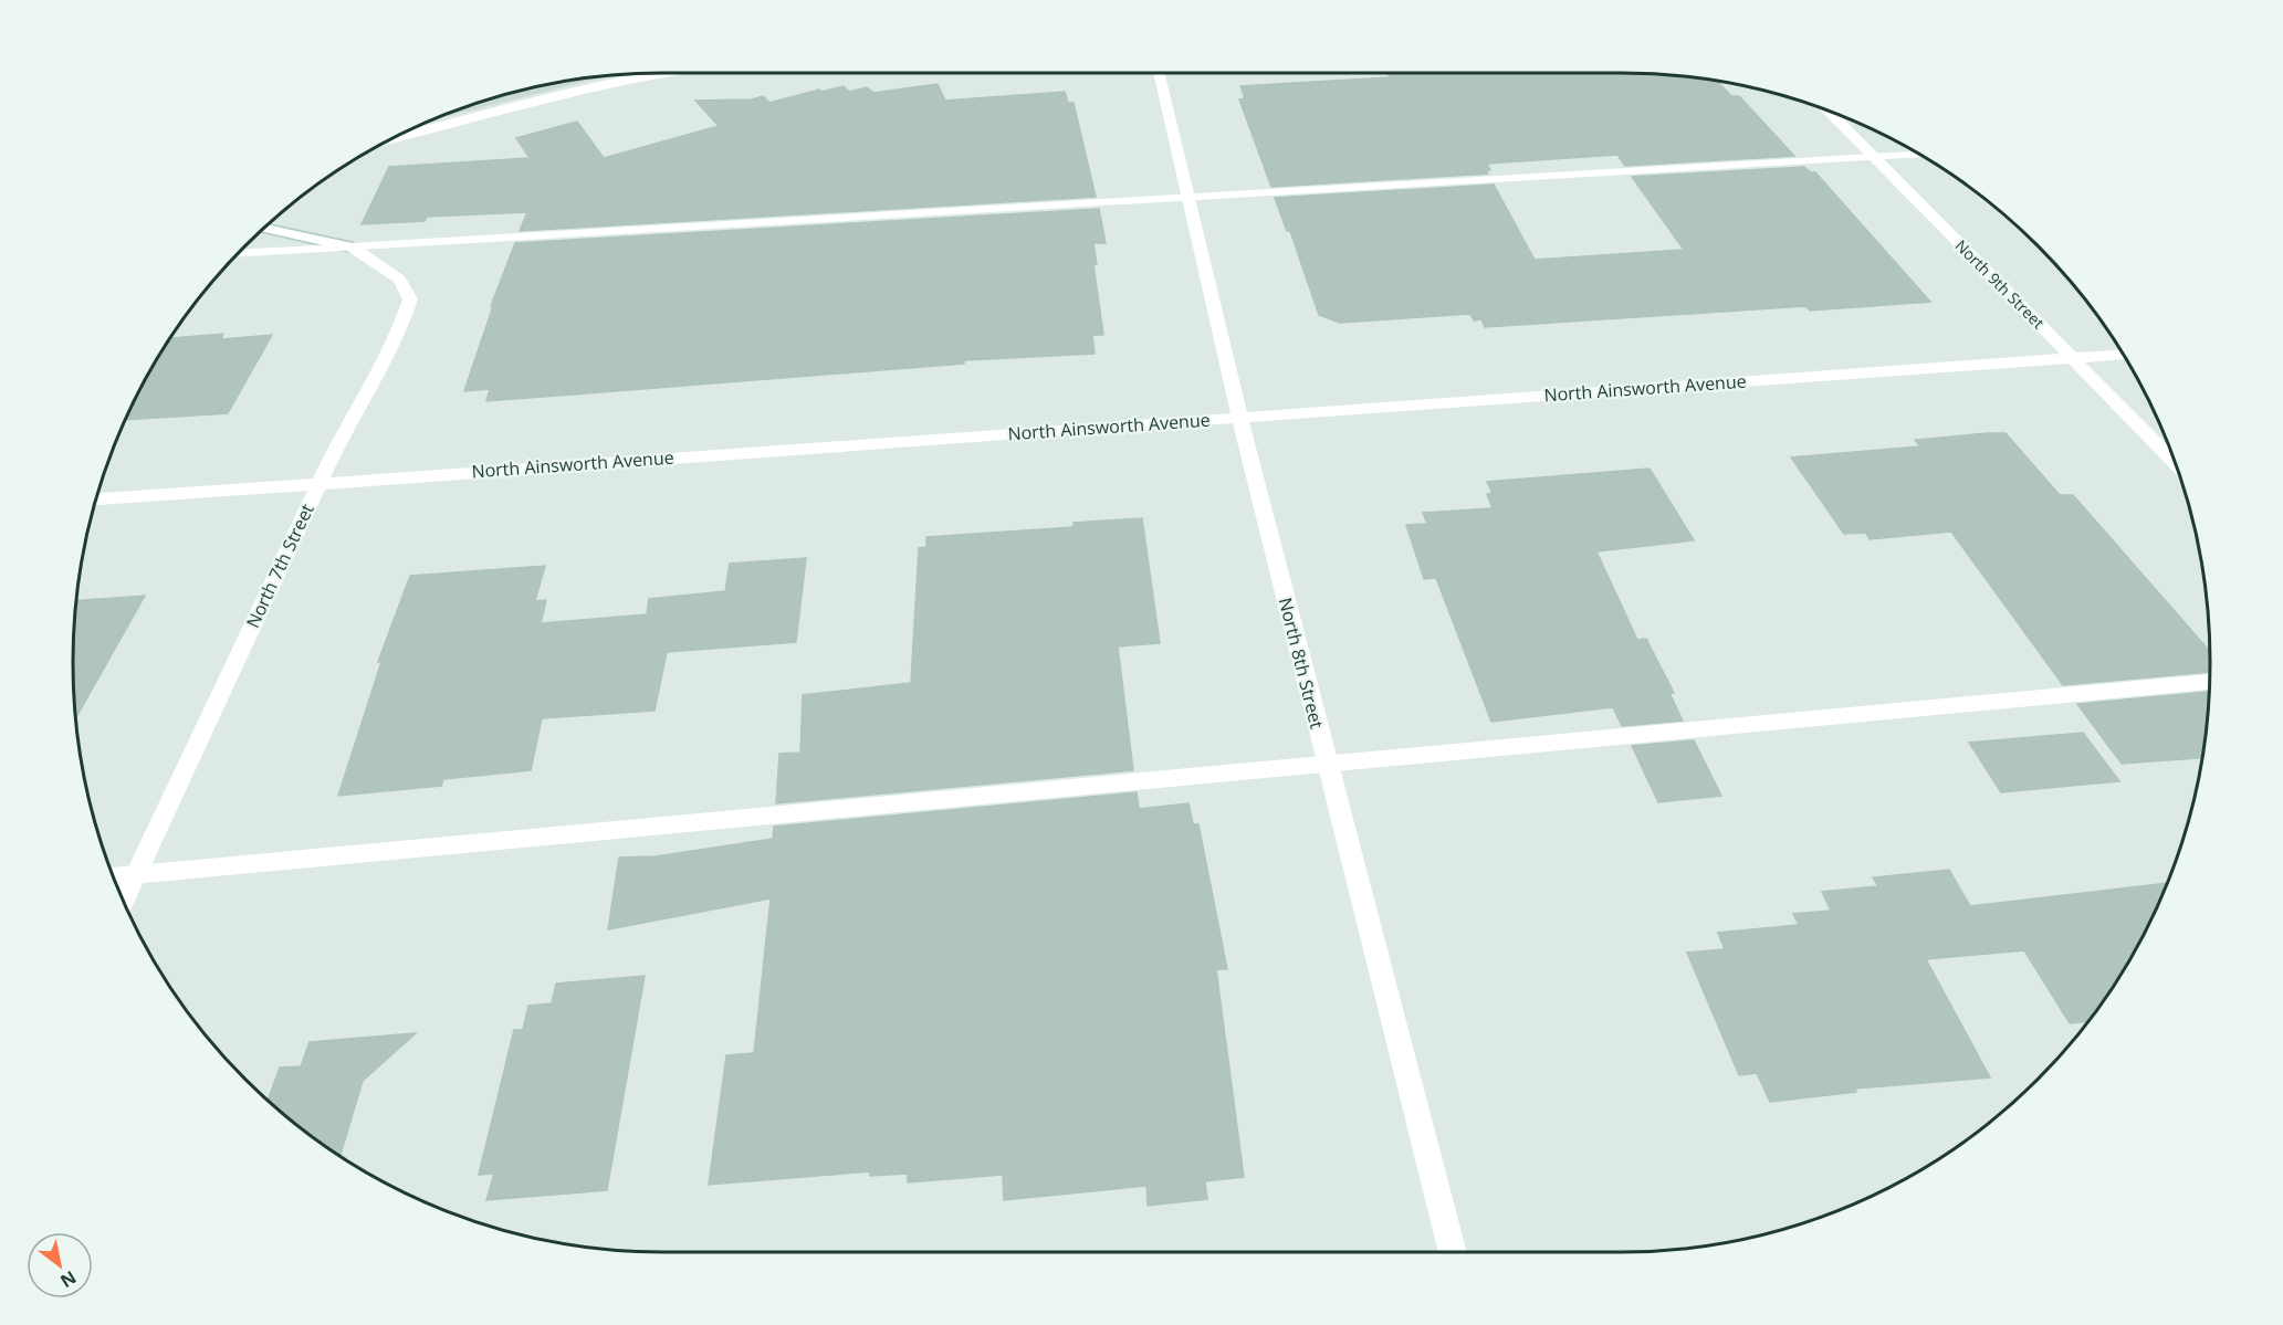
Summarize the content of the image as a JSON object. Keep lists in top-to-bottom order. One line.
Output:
{"streets":{"street":["North 9th Street","North Ainsworth Avenue","North 7th Street","North 8th Street"]},"crossings":[["North 9th Street","North Ainsworth Avenue"],["North Ainsworth Avenue","North 7th Street"],["North Ainsworth Avenue","North 8th Street"]],"north":"bottom right"}
